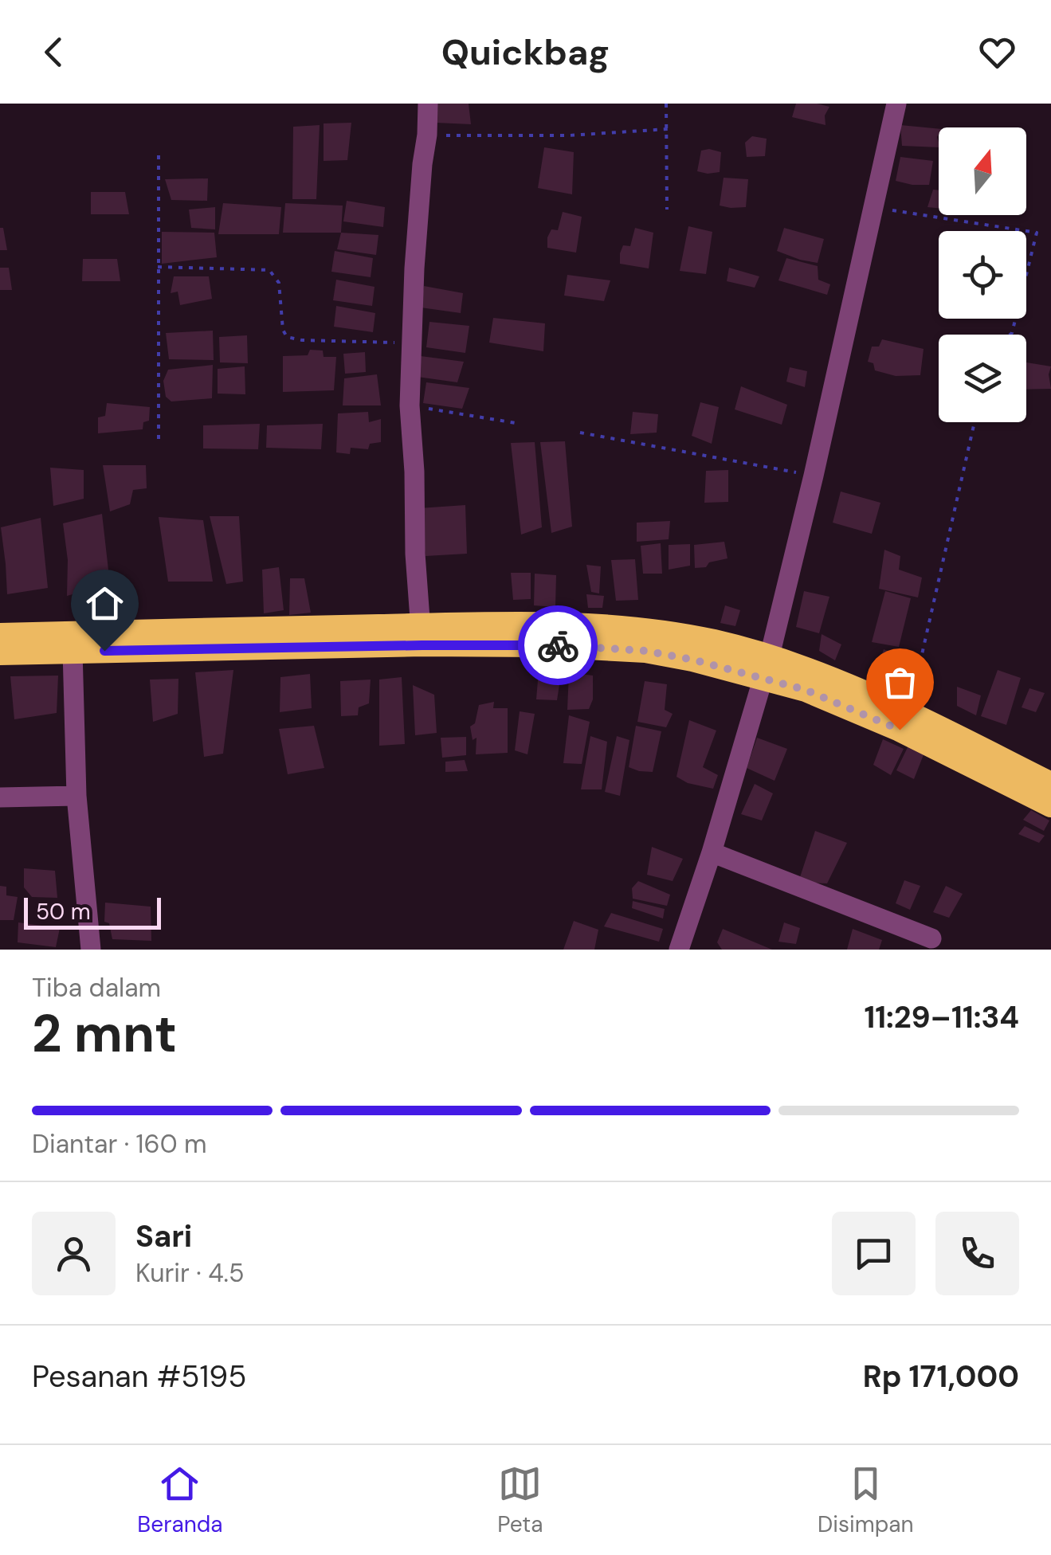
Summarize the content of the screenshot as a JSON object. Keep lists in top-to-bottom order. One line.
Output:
{"scale_bar":"50 m","north":"top","page":{"header":"Quickbag","scale":"50 m","heading":["2 mnt","Tiba dalam","11:29–11:34"],"panel":["Sari","Kurir · 4.5","Pesanan #5195","Rp 171,000"],"bar":"Diantar · 160 m","tabs":["Beranda","Peta","Disimpan"]}}
